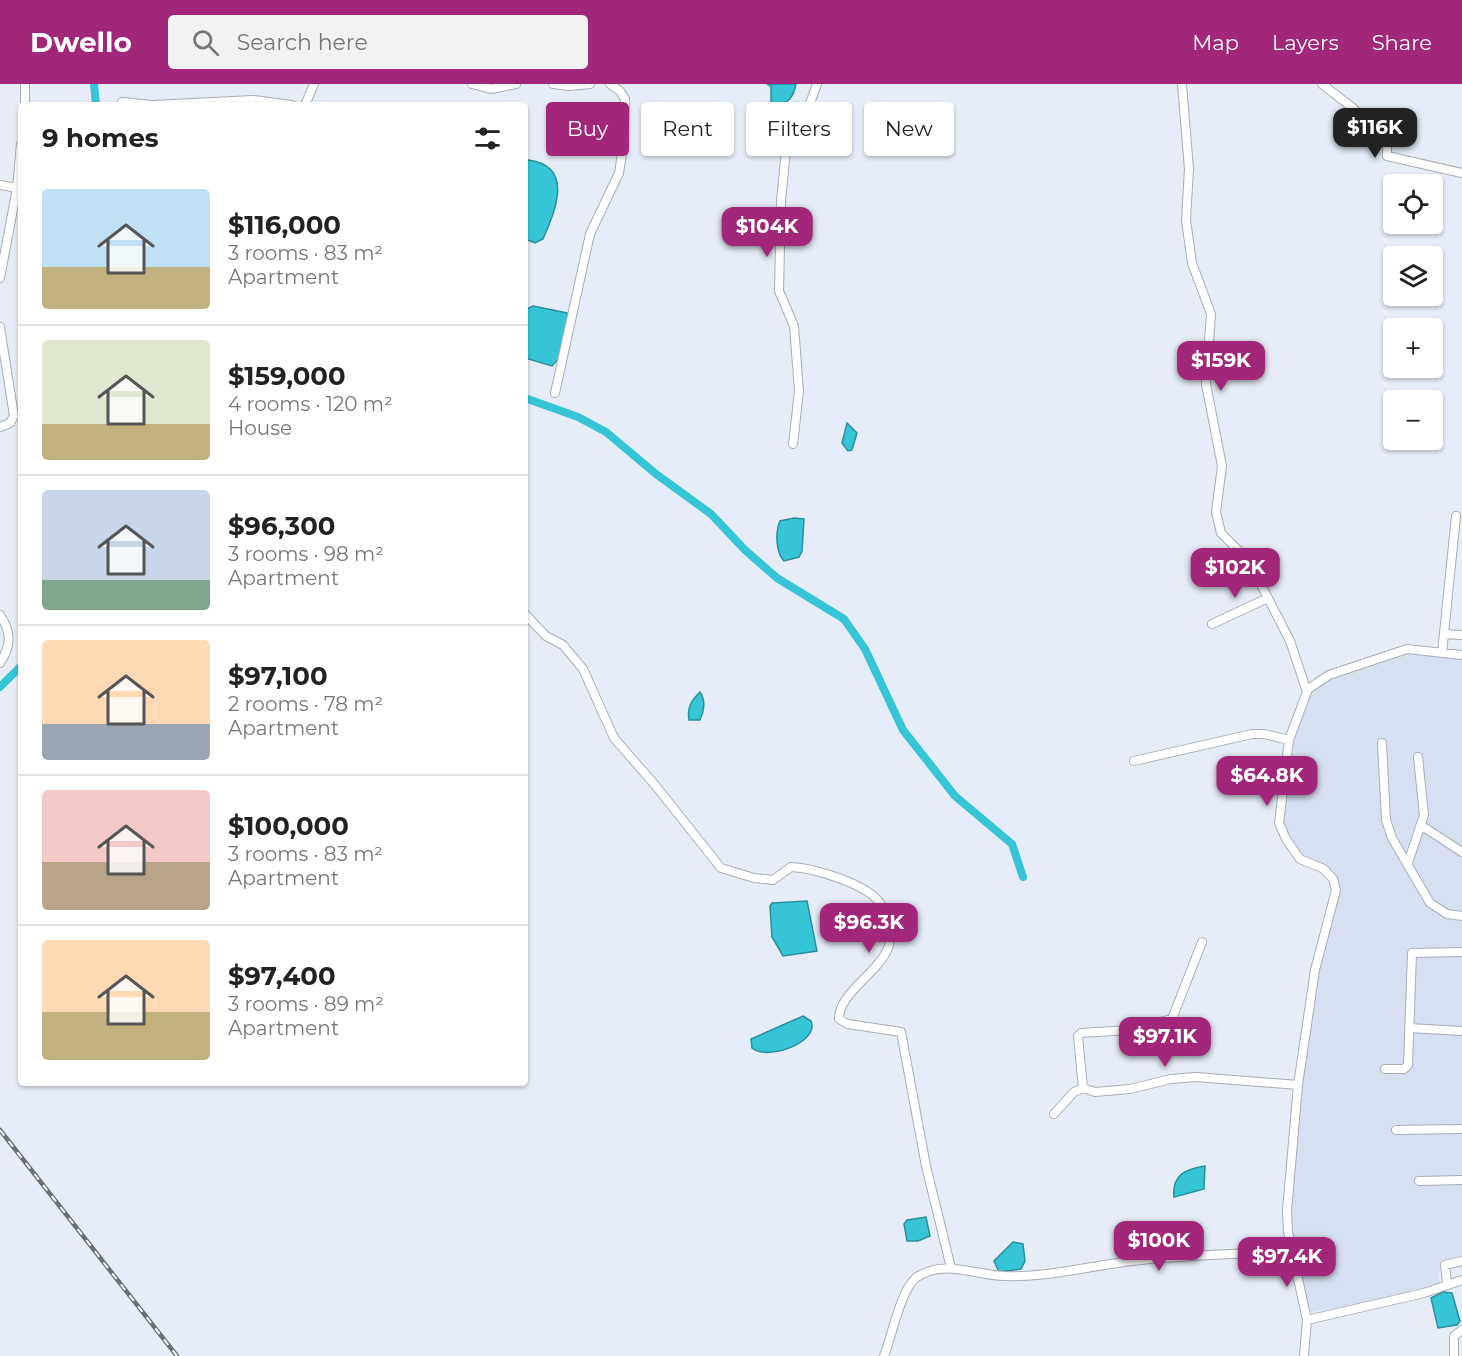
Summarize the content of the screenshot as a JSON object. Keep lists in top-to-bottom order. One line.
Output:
{"page":{"header":"Dwello","search":"Search here","nav":["Map","Layers","Share"],"chip":["Buy","Rent","Filters","New"],"heading":"9 homes","price":["$116K","$104K","$159K","$102K","$64.8K","$96.3K","$97.1K","$100K","$97.4K"],"map_buttons":["+","−"],"list":[{"name":"$116,000","note":"3 rooms · 83 m² · Apartment"},{"name":"$159,000","note":"4 rooms · 120 m² · House"},{"name":"$96,300","note":"3 rooms · 98 m² · Apartment"},{"name":"$97,100","note":"2 rooms · 78 m² · Apartment"},{"name":"$100,000","note":"3 rooms · 83 m² · Apartment"},{"name":"$97,400","note":"3 rooms · 89 m² · Apartment"}]}}
